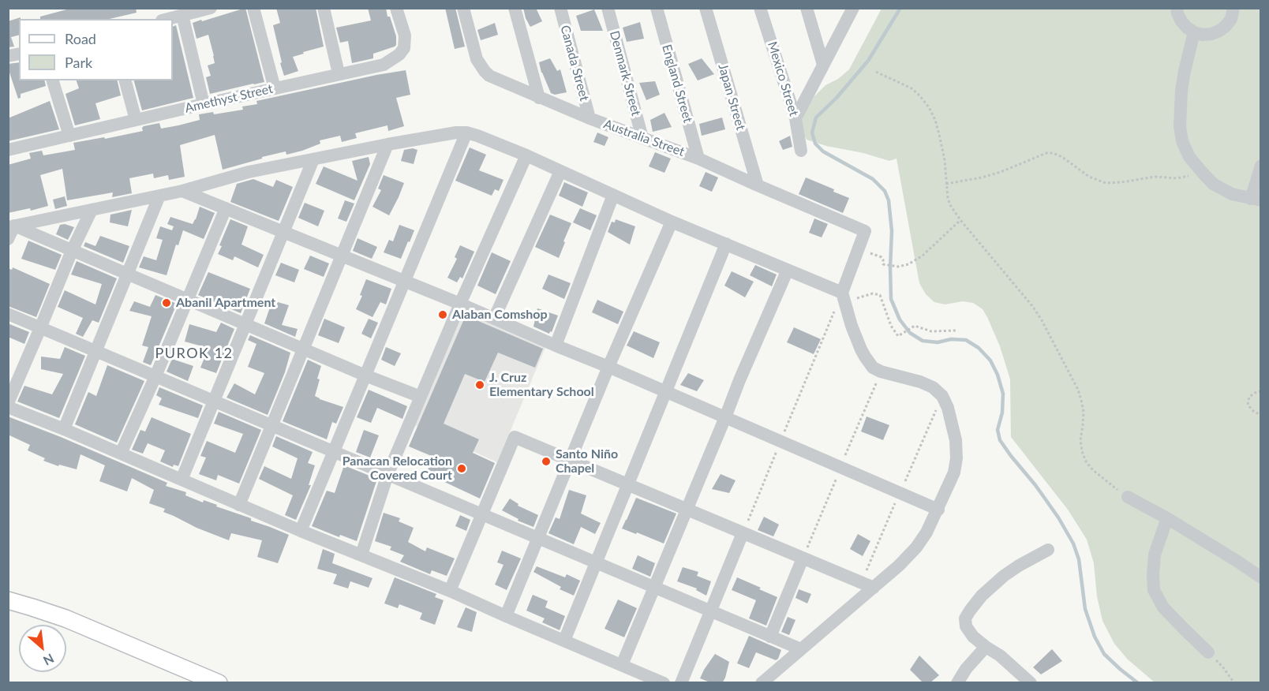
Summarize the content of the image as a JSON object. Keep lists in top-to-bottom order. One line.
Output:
{"streets":{"street":["Canada Street","Denmark Street","Mexico Street","England Street","Japan Street","Amethyst Street","Australia Street"]},"crossings":[["Canada Street","Australia Street"],["Denmark Street","Australia Street"],["England Street","Australia Street"],["Japan Street","Australia Street"]],"districts":["PUROK 12"],"places":["Abanil Apartment","Alaban Comshop","J. Cruz Elementary School","Santo Niño Chapel","Panacan Relocation Covered Court"],"legend":["Road","Park"],"north":"bottom right"}
